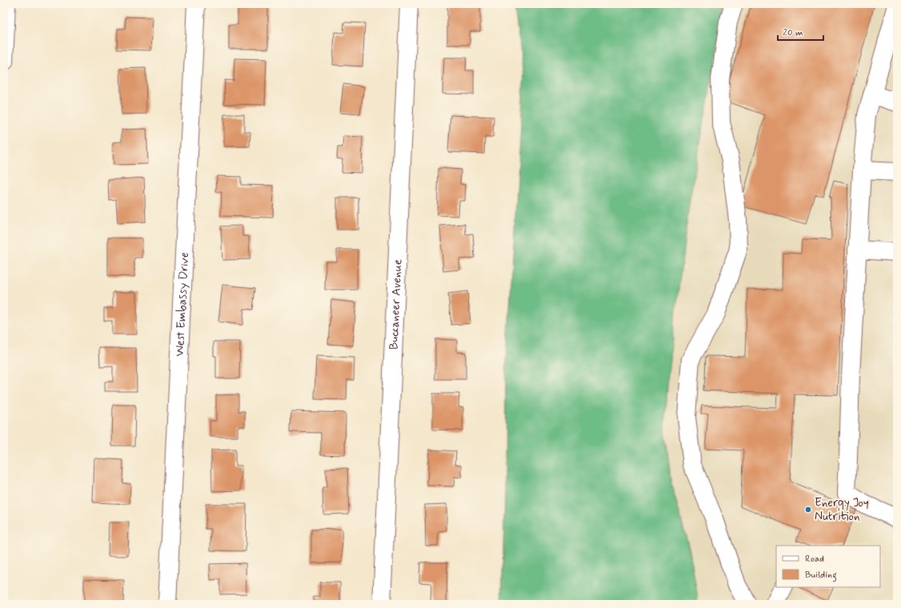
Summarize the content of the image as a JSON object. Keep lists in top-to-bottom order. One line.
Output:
{"streets":{"main road":["West Embassy Drive","Buccaneer Avenue"]},"places":["Energy Joy Nutrition"],"legend":["Road","Building"],"scale_bar":"20 m"}
